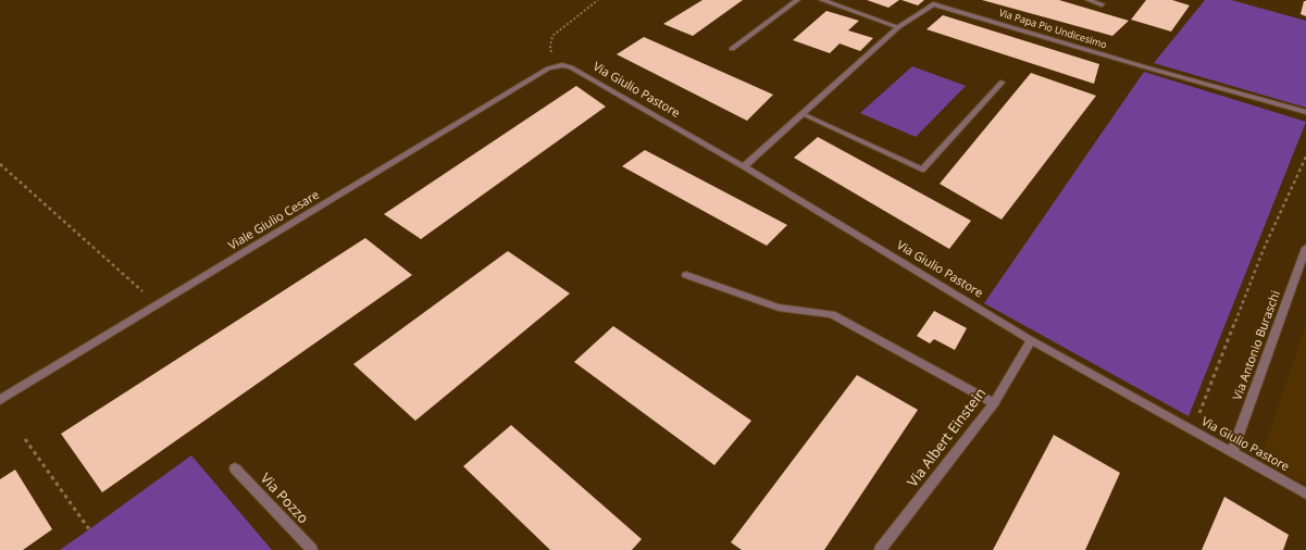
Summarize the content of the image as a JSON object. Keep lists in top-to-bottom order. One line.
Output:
{"streets":{"street":["Via Papa Pio Undicesimo","Via Giulio Pastore","Viale Giulio Cesare","Via Antonio Buraschi","Via Albert Einstein","Via Pozzo"]},"crossings":[["Via Papa Pio Undicesimo","Via Giulio Pastore"],["Via Giulio Pastore","Viale Giulio Cesare"],["Via Giulio Pastore","Via Antonio Buraschi"],["Via Giulio Pastore","Via Albert Einstein"]]}
